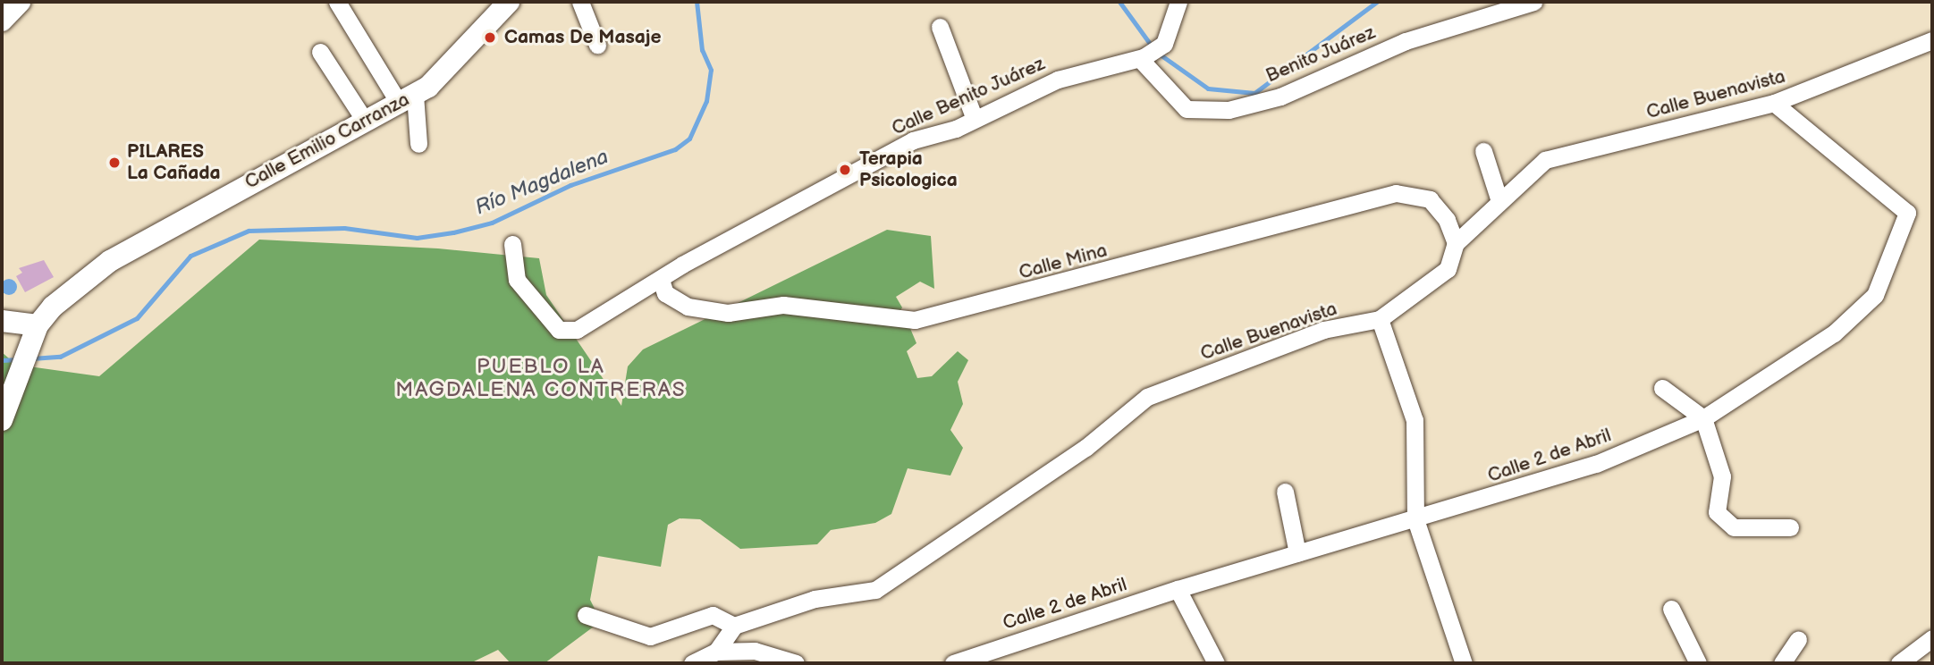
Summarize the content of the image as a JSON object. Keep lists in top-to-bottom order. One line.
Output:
{"streets":{"street":["Benito Juárez","Calle Buenavista","Calle Benito Juárez","Calle Emilio Carranza","Calle Mina","Calle 2 de Abril"]},"crossings":[["Benito Juárez","Calle Benito Juárez"],["Calle Buenavista","Calle Mina"],["Calle Buenavista","Calle 2 de Abril"],["Calle Benito Juárez","Calle Mina"]],"districts":["PUEBLO LA MAGDALENA CONTRERAS"],"water":["Río Magdalena"],"places":["Camas De Masaje","PILARES La Cañada","Terapia Psicologica"]}
